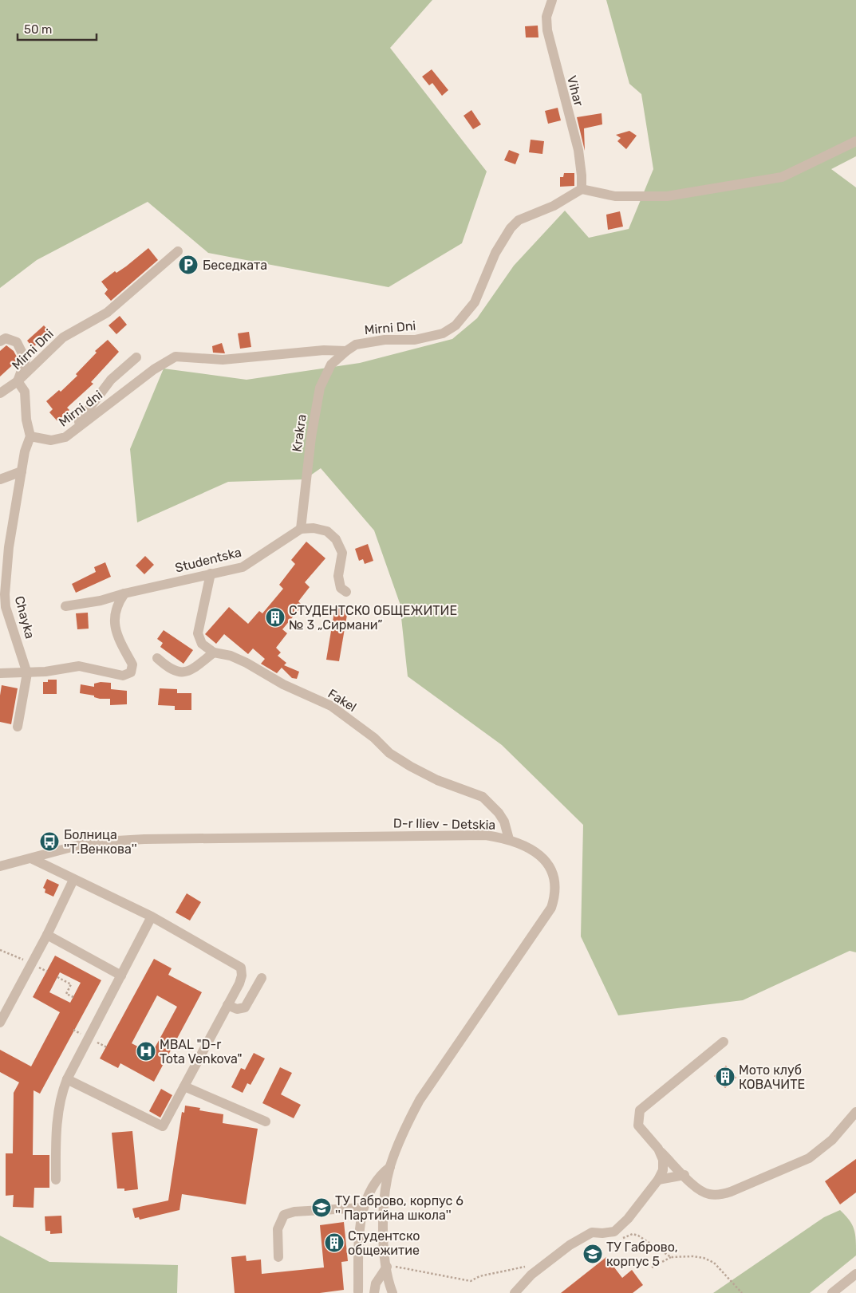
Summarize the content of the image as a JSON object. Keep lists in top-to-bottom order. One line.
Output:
{"streets":{"street":["Vihar","Mirni Dni","Mirni dni","Krakra","Studentska","Chayka","Fakel","D-r Iliev - Detskia"]},"crossings":[["Vihar","Mirni Dni"],["Mirni Dni","Mirni dni"],["Mirni Dni","Krakra"],["Mirni Dni","Chayka"],["Mirni dni","Chayka"],["Krakra","Studentska"],["Studentska","Fakel"],["Fakel","D-r Iliev - Detskia"]],"places":{"parking":["Беседката"],"building":["СТУДЕНТСКО ОБЩЕЖИТИЕ № 3 „Сирмани”","Мото клуб КОВАЧИТЕ","Студентско общежитие"],"bus stop":["Болница ''Т.Венкова''"],"hospital":["MBAL \"D-r Tota Venkova\""],"school or university":["ТУ Габрово, корпус 6 '' Партийна школа''","ТУ Габрово, корпус 5"]},"scale_bar":"50 m"}
